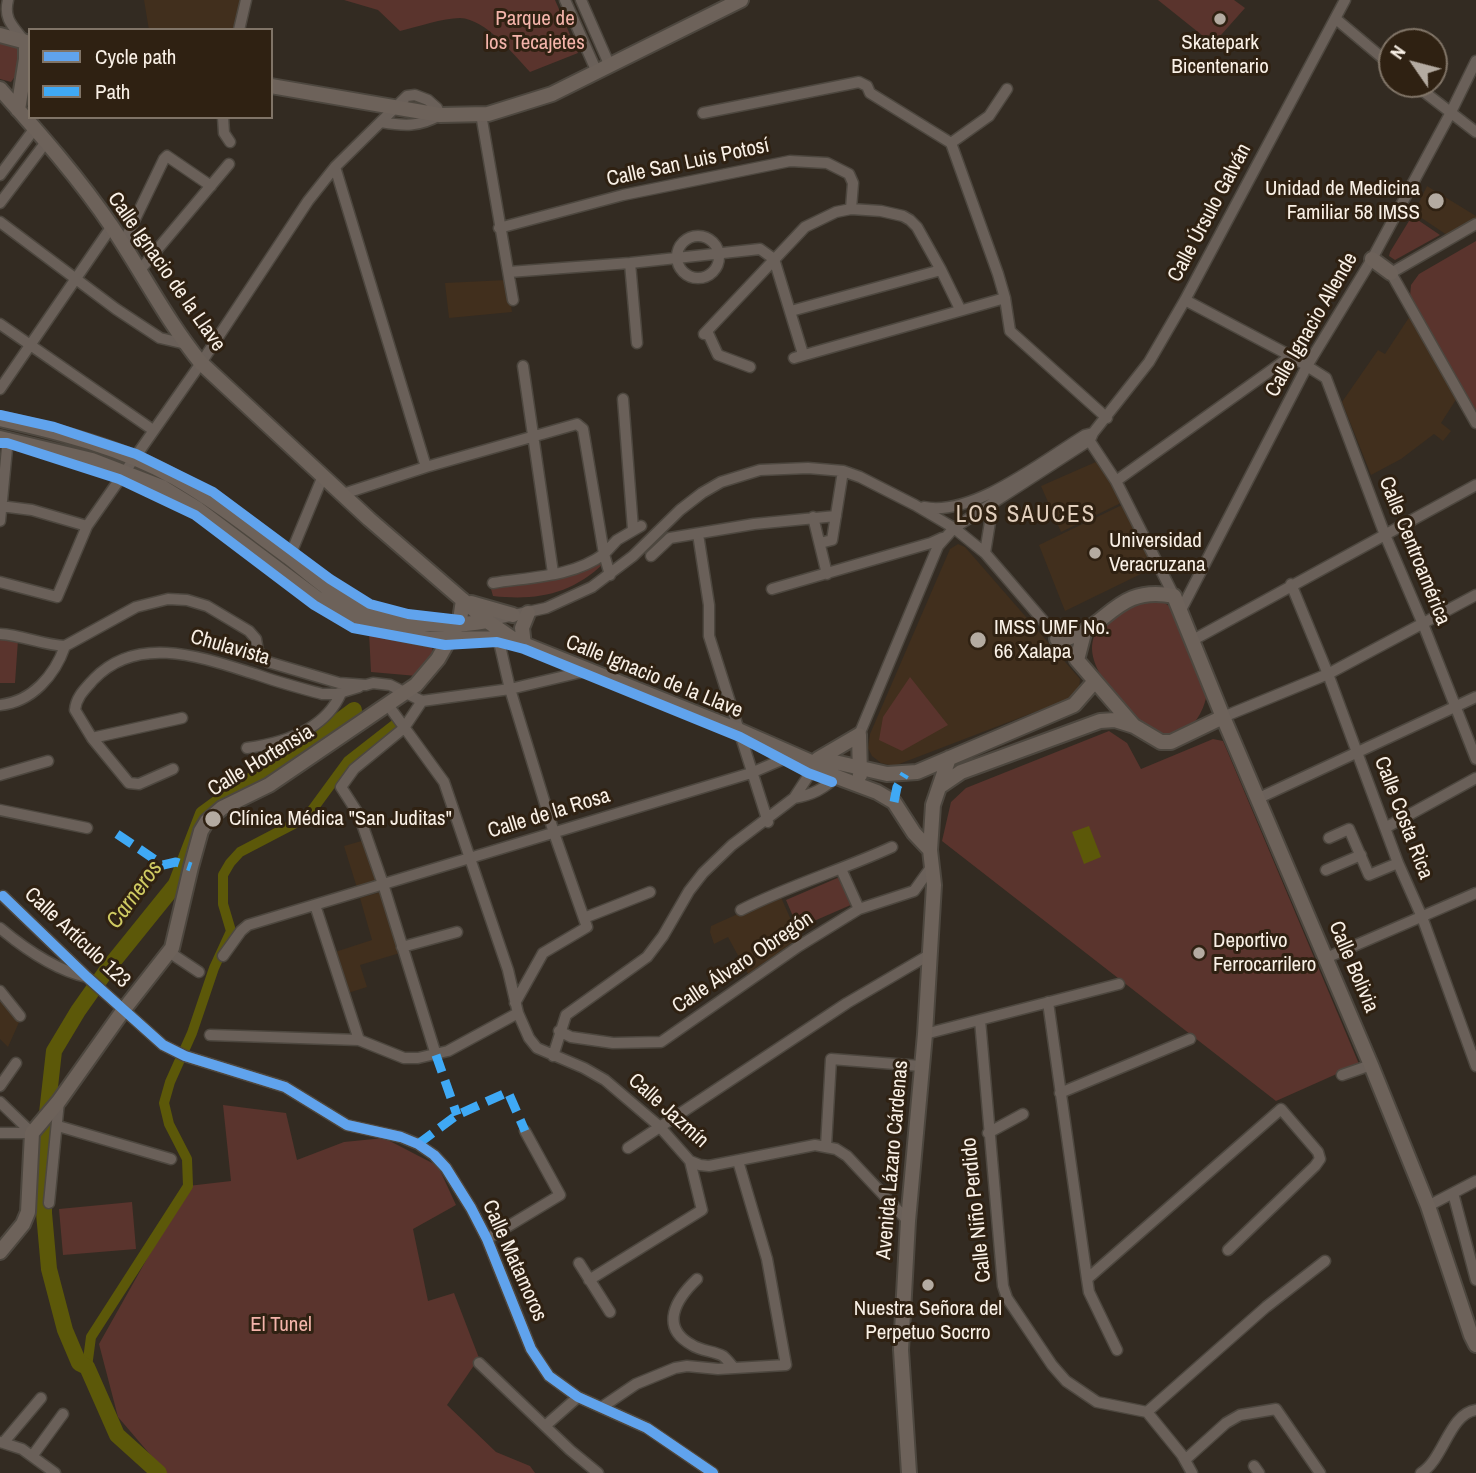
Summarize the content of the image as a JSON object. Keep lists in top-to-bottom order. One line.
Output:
{"streets":{"main road":["Calle Ignacio de la Llave","Calle Hortensia","Calle Bolivia","Avenida Lázaro Cárdenas"],"street":["Calle San Luis Potosí","Calle Úrsulo Galván","Calle Ignacio Allende","Calle Centroamérica","Chulavista","Calle de la Rosa","Calle Costa Rica","Calle Artículo 123","Calle Álvaro Obregón","Calle Jazmín","Calle Niño Perdido","Calle Matamoros"]},"crossings":[["Calle Úrsulo Galván","Calle Centroamérica"],["Calle Ignacio de la Llave","Calle Hortensia"],["Calle Ignacio de la Llave","Calle de la Rosa"],["Calle Ignacio Allende","Calle Centroamérica"],["Calle Ignacio Allende","Calle Bolivia"],["Calle Hortensia","Calle Artículo 123"],["Calle Hortensia","Calle Jazmín"],["Calle Hortensia","Calle Matamoros"],["Calle de la Rosa","Calle Jazmín"],["Calle Artículo 123","Calle Matamoros"],["Calle Álvaro Obregón","Avenida Lázaro Cárdenas"]],"districts":["LOS SAUCES"],"water":["Carneros"],"parks":["Parque de los Tecajetes","El Tunel"],"places":["Skatepark Bicentenario","Unidad de Medicina Familiar 58 IMSS","Universidad Veracruzana","IMSS UMF No. 66 Xalapa","Clínica Médica \"San Juditas\"","Deportivo Ferrocarrilero","Nuestra Señora del Perpetuo Socrro"],"legend":["Cycle path","Path"],"north":"top left"}
